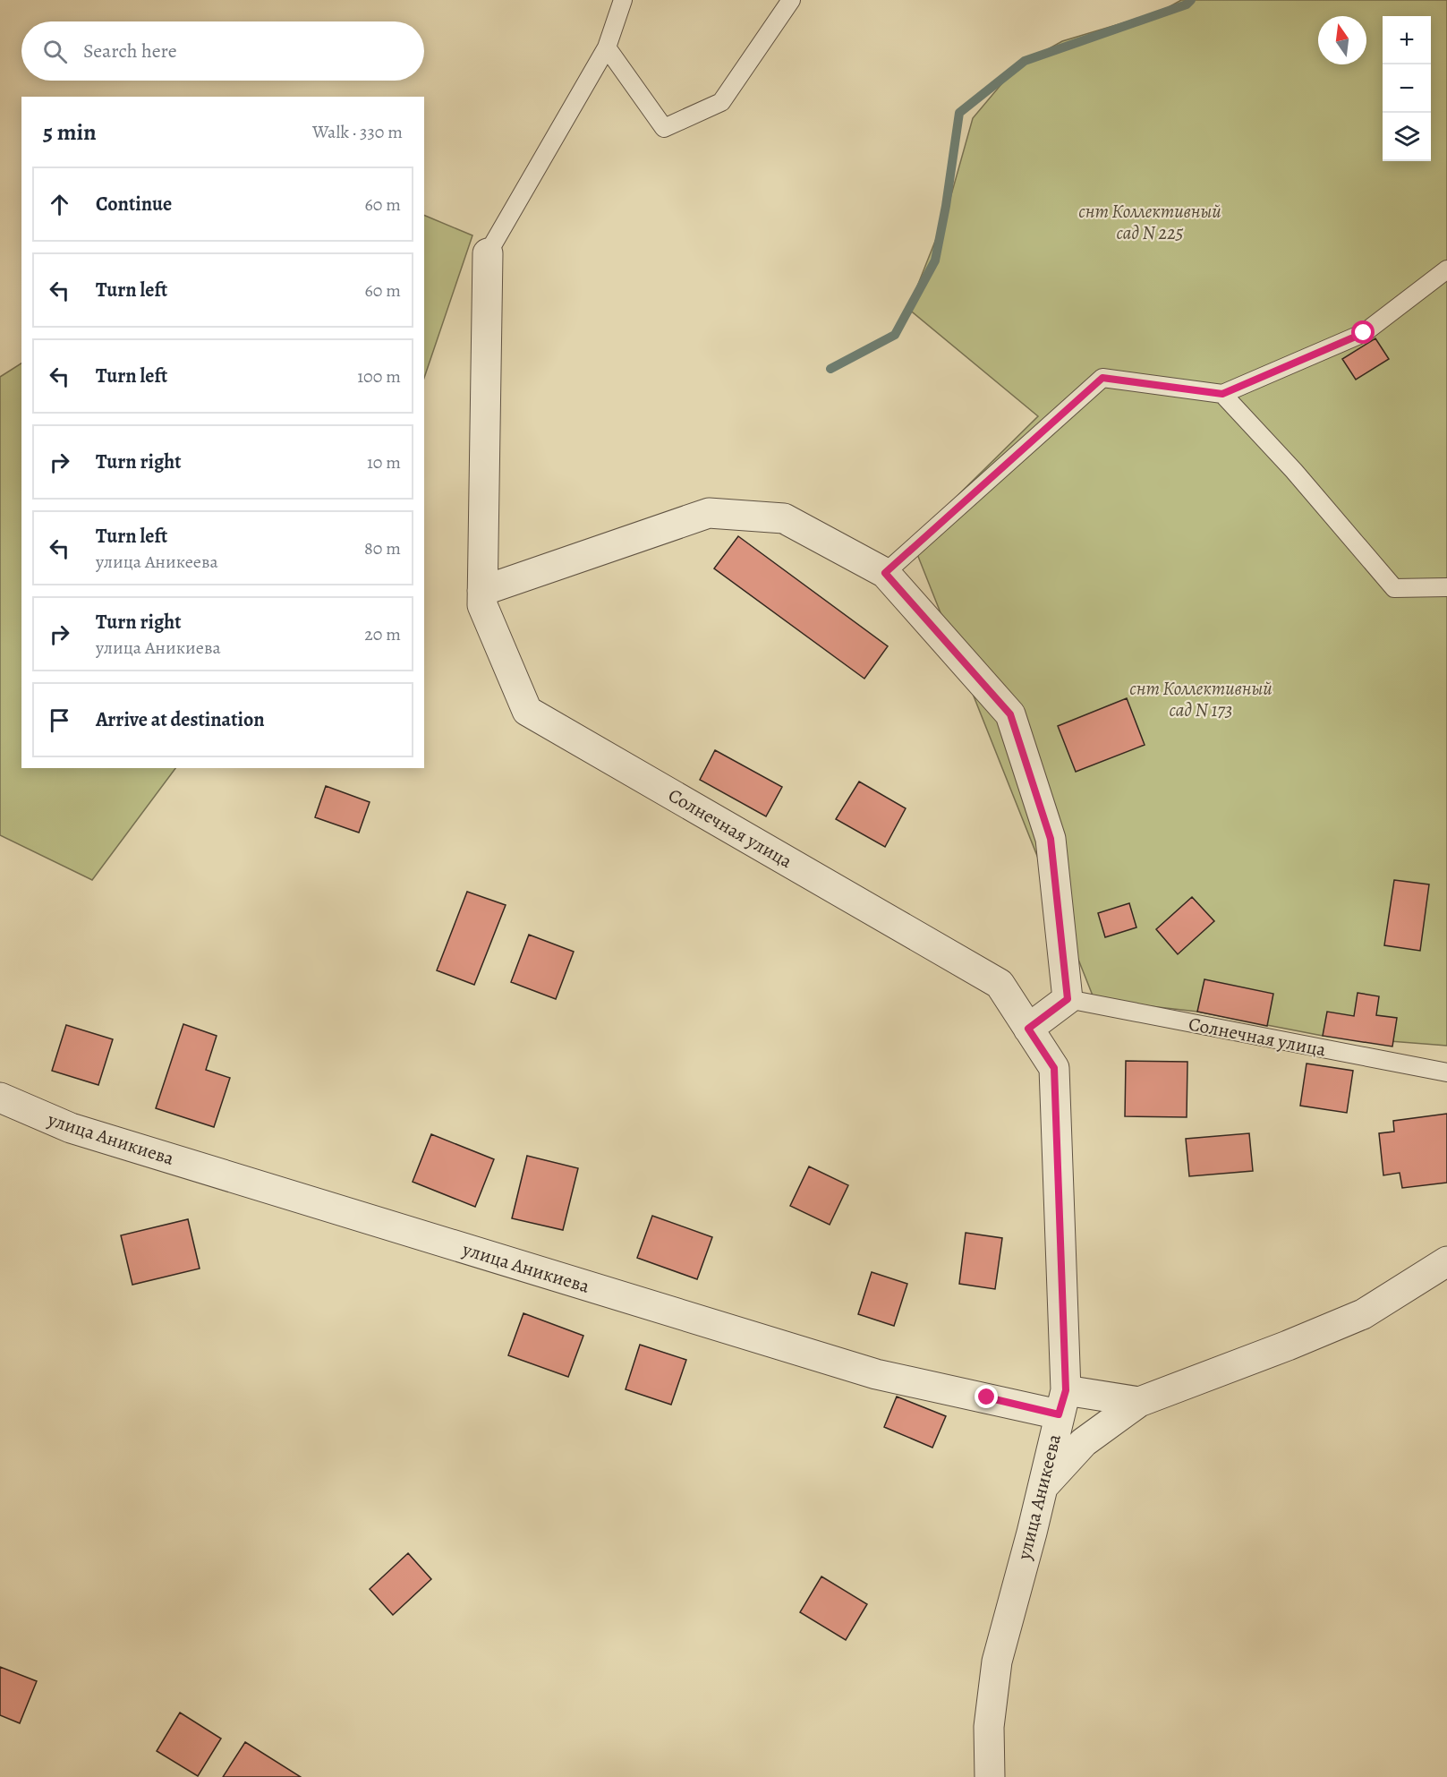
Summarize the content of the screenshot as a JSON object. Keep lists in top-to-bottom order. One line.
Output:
{"streets":{"street":["Солнечная улица","улица Аникиева","улица Аникеева"]},"crossings":[["Солнечная улица","улица Аникеева"],["улица Аникиева","улица Аникеева"]],"parks":["снт Коллективный сад N 225","снт Коллективный сад N 173"],"north":"top","page":{"map_buttons":["+","−"],"search":"Search here","heading":["5 min","Walk · 330 m"],"list":[["Continue","60 m"],["Turn left","60 m"],["Turn left","100 m"],["Turn right","10 m"],["Turn left","улица Аникеева","80 m"],["Turn right","улица Аникиева","20 m"],"Arrive at destination"]}}
